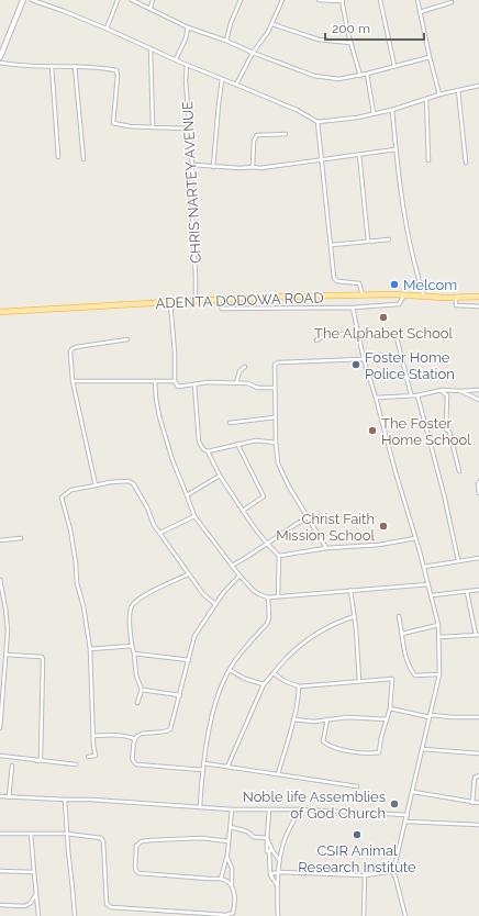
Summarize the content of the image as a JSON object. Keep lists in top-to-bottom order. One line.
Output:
{"streets":{"main road":["ADENTA DODOWA ROAD"],"street":["CHRIS NARTEY AVENUE"]},"crossings":[["CHRIS NARTEY AVENUE","ADENTA DODOWA ROAD"]],"places":["Melcom","The Alphabet School","Foster Home Police Station","The Foster Home School","Christ Faith Mission School","Noble life Assemblies of God Church","CSIR Animal Research Institute"],"scale_bar":"200 m"}
